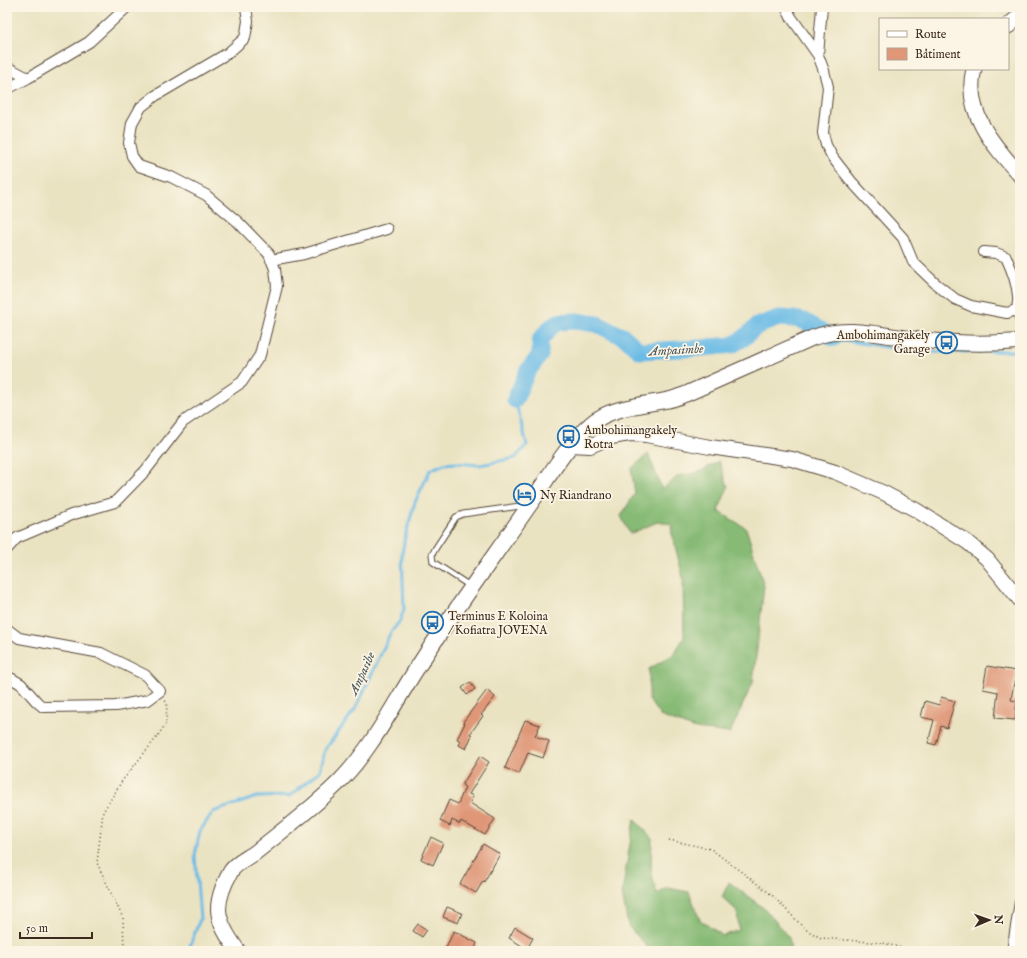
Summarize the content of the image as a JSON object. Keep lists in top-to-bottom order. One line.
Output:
{"water":["Ampasimbe","Ampasibe"],"places":{"bus stop":["Ambohimangakely Garage","Ambohimangakely Rotra","Terminus E Koloina / Kofiatra JOVENA"],"hotel":["Ny Riandrano"]},"legend":["Route","Bâtiment"],"scale_bar":"50 m","north":"right"}
